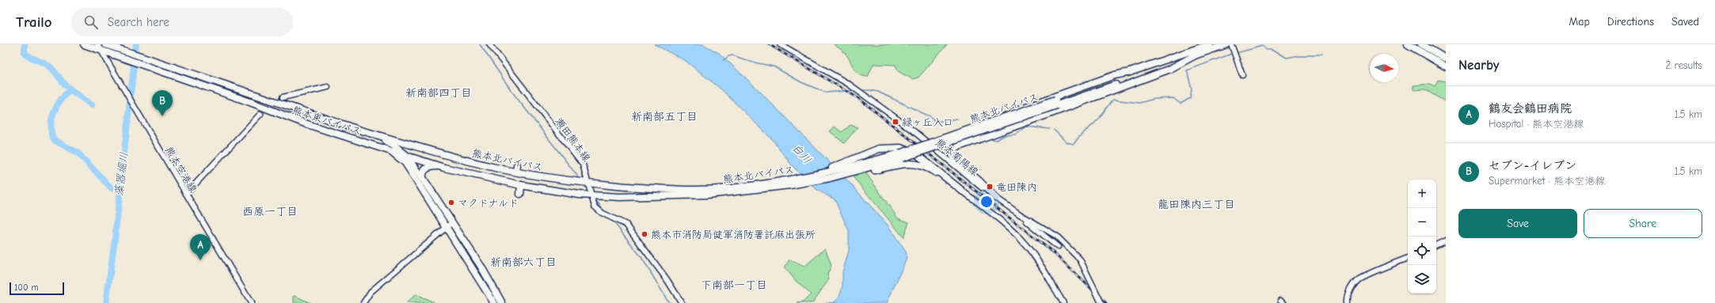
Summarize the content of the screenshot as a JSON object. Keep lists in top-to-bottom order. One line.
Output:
{"streets":{"highway":["熊本北バイパス","熊本東バイパス"],"main road":["瀬田熊本線","熊本菊陽線","熊本空港線"]},"crossings":[["熊本北バイパス","熊本東バイパス"],["熊本北バイパス","瀬田熊本線"],["熊本東バイパス","熊本空港線"]],"districts":["新南部四丁目","新南部五丁目","龍田陳内三丁目","西原一丁目","新南部六丁目","下南部一丁目"],"water":["白川","藻器堀川"],"places":{"transit":["緑ヶ丘入口","竜田陳内"],"other":["マクドナルド","熊本市消防局健軍消防署託麻出張所"]},"scale_bar":"100 m","north":"right","page":{"header":"Trailo","search":"Search here","nav":["Map","Directions","Saved"],"heading":["Nearby","2 results"],"list":[{"mark":"A","name":"鶴友会鶴田病院","note":"Hospital · 熊本空港線","value":"1.5 km"},{"mark":"B","name":"セブン-イレブン","note":"Supermarket · 熊本空港線","value":"1.5 km"}],"pins":["B","A"],"map_buttons":["+","−"],"buttons":["Save","Share"],"scale":"100 m"}}
